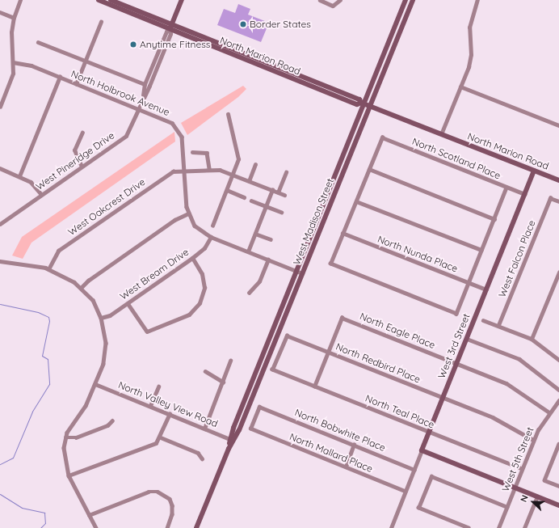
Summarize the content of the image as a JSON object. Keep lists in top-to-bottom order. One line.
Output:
{"streets":{"street":["North Marion Road","North Holbrook Avenue","North Scotland Place","West Pineridge Drive","West Oakcrest Drive","West Madison Street","North Nunda Place","West Falcon Place","West Bream Drive","North Eagle Place","West 3rd Street","North Redbird Place","North Valley View Road","North Teal Place","North Bobwhite Place","North Mallard Place","West 5th Street"]},"crossings":[["North Marion Road","West Pineridge Drive"],["North Marion Road","West Madison Street"],["North Marion Road","West 3rd Street"],["North Holbrook Avenue","West Pineridge Drive"],["North Holbrook Avenue","West Oakcrest Drive"],["North Holbrook Avenue","West Madison Street"],["North Holbrook Avenue","West Bream Drive"],["North Scotland Place","West 3rd Street"],["West Madison Street","North Valley View Road"],["North Nunda Place","West 3rd Street"],["North Eagle Place","West 3rd Street"],["North Eagle Place","North Redbird Place"],["North Eagle Place","West 5th Street"],["West 3rd Street","North Redbird Place"],["West 3rd Street","North Teal Place"],["West 3rd Street","North Bobwhite Place"],["West 3rd Street","North Mallard Place"],["North Redbird Place","North Teal Place"],["North Redbird Place","West 5th Street"],["North Teal Place","West 5th Street"],["North Bobwhite Place","North Mallard Place"]],"places":["Border States","Anytime Fitness"],"north":"left"}
